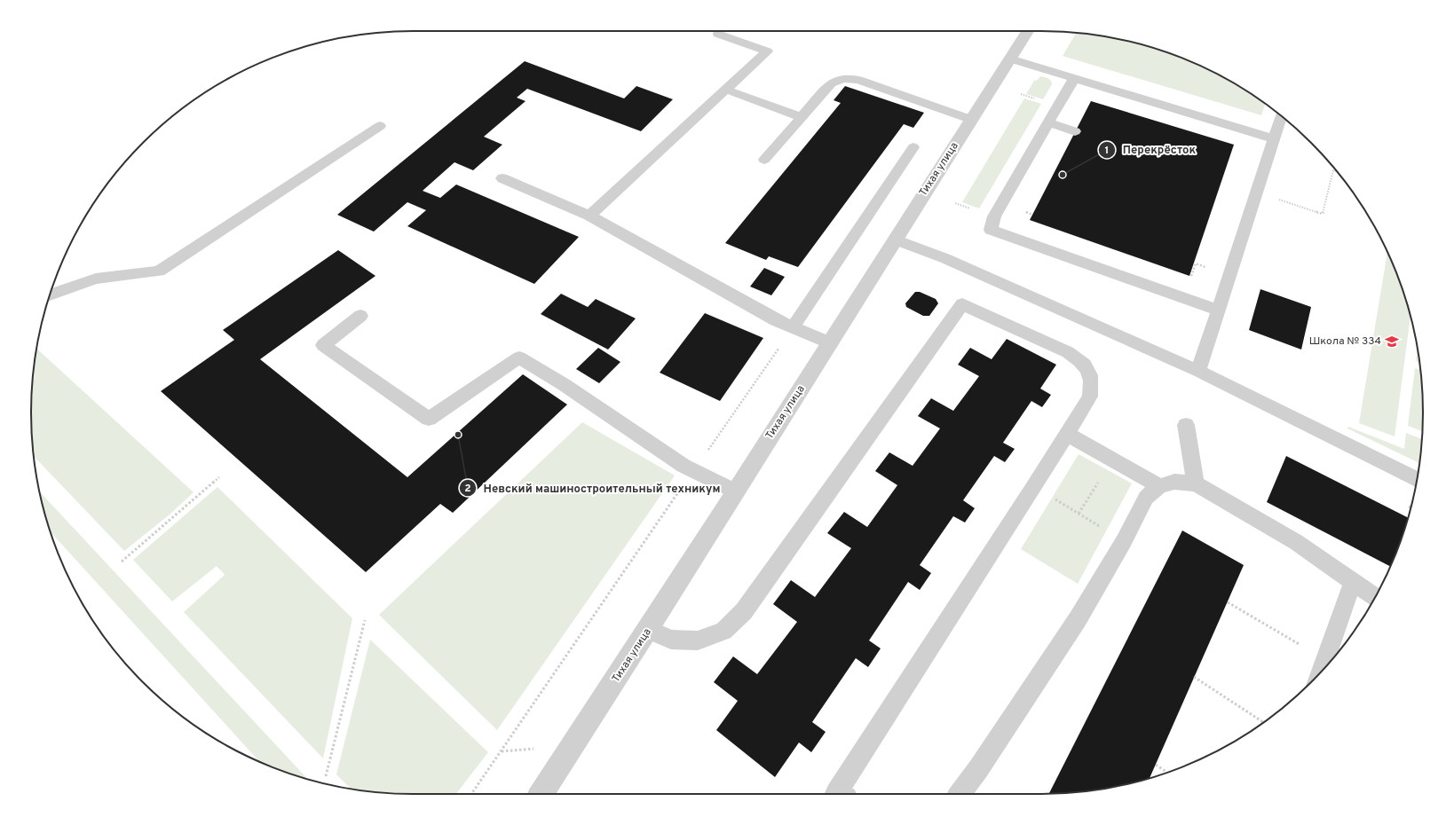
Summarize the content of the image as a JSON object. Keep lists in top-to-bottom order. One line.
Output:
{"streets":{"street":["Тихая улица"]},"places":{"other":["Перекрёсток","Невский машиностроительный техникум"],"school or university":["Школа № 334"]}}
